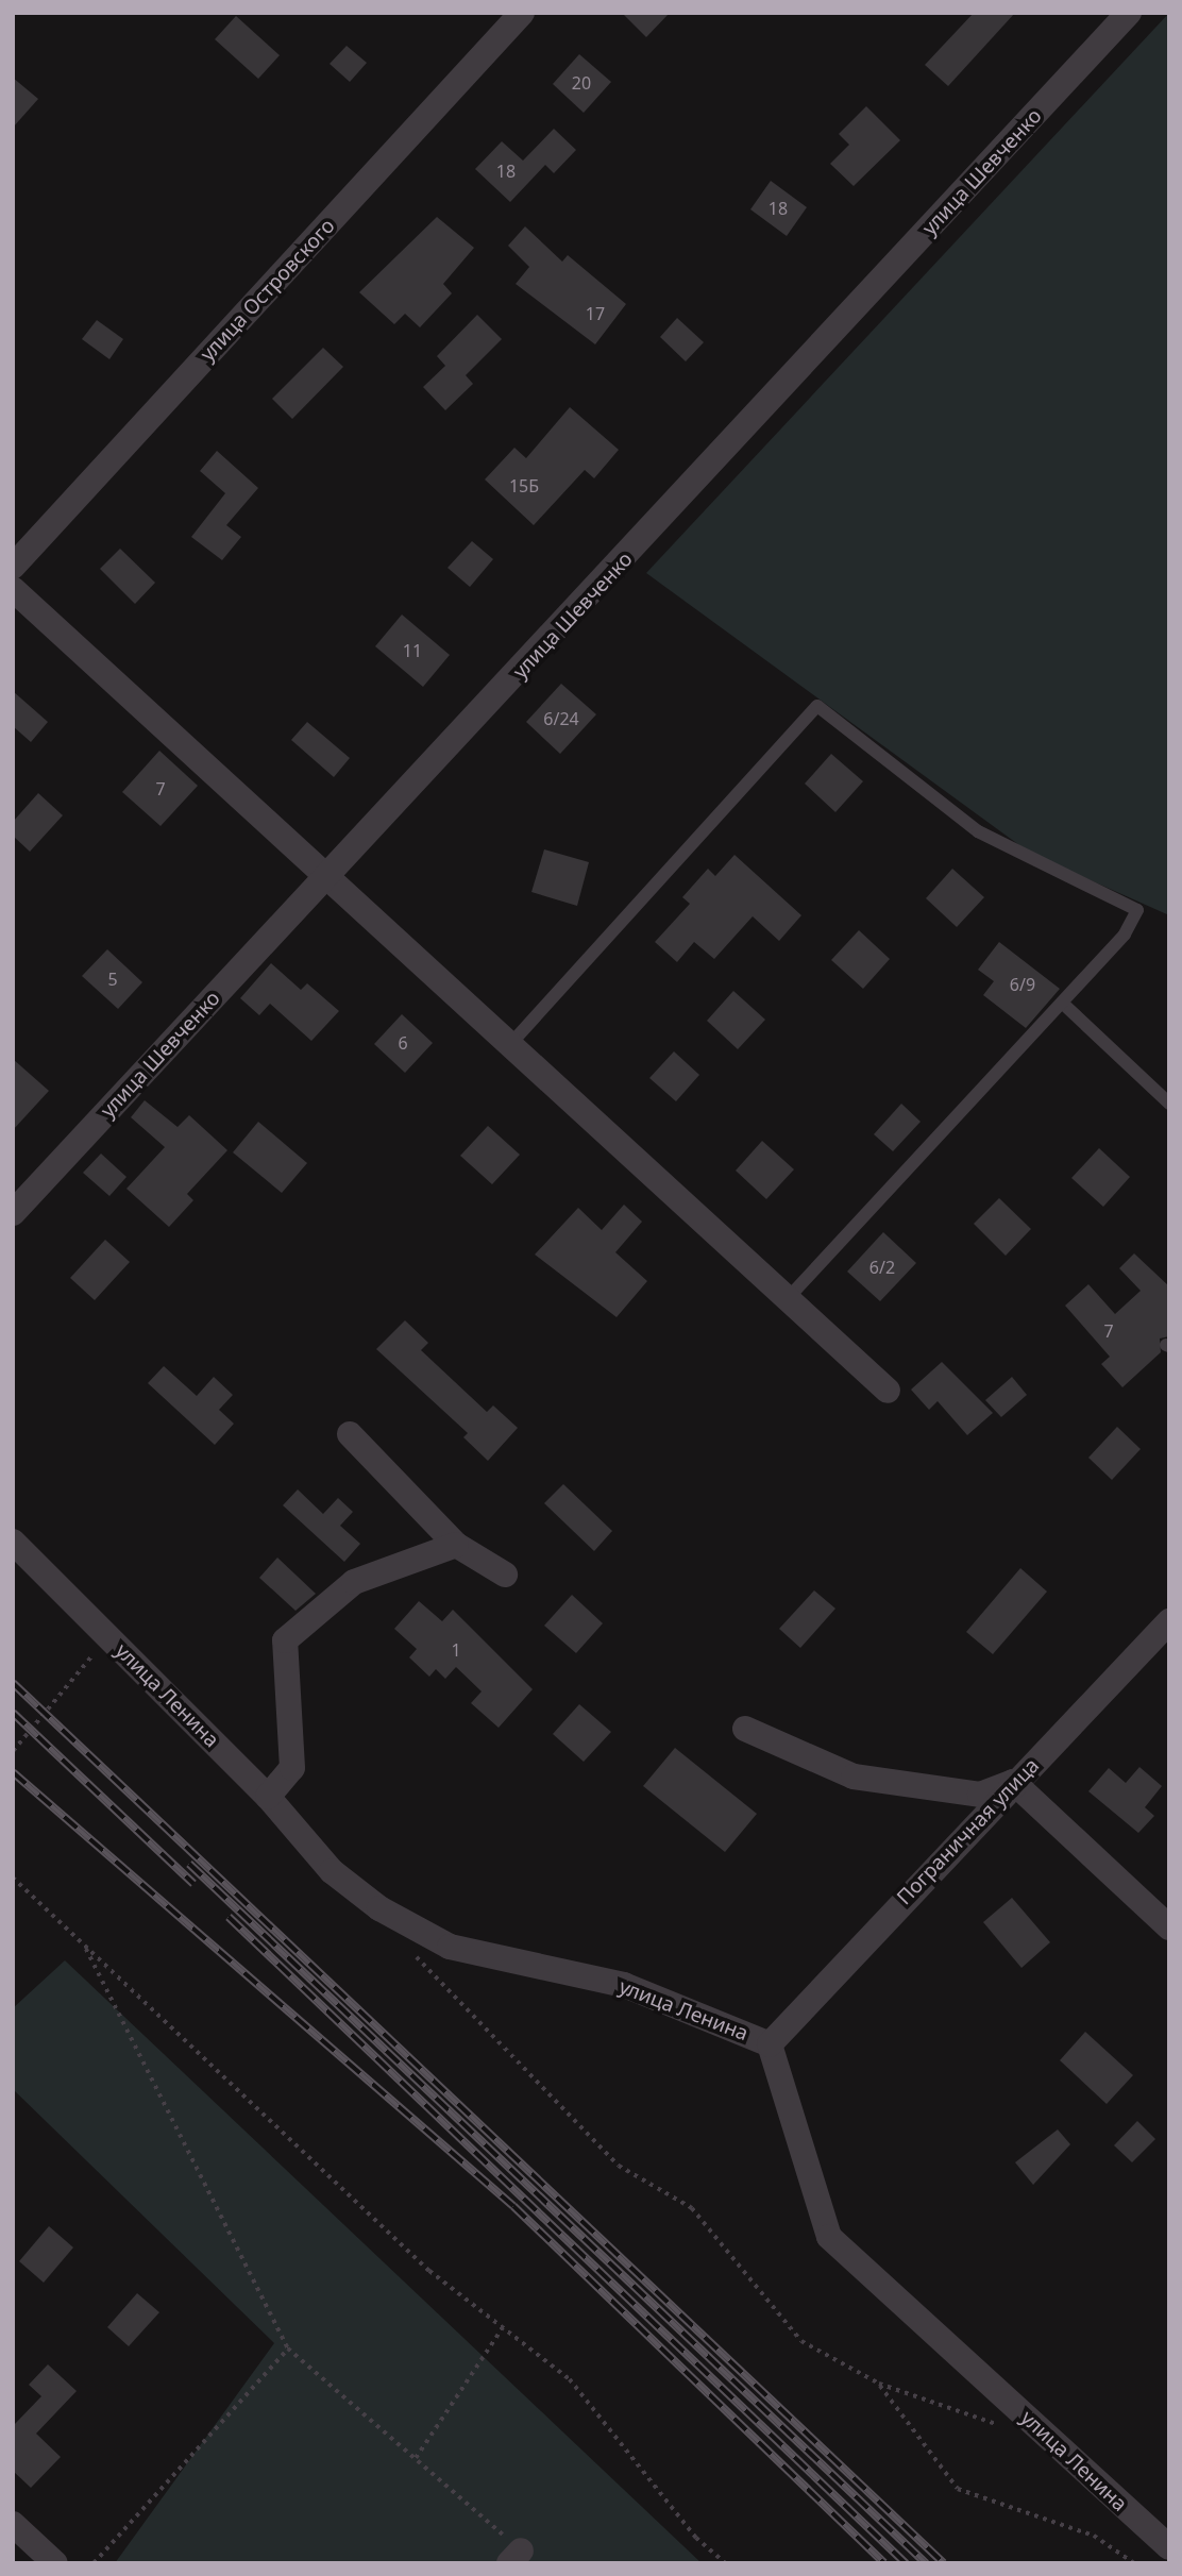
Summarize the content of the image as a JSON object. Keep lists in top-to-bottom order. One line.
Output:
{"streets":{"street":["улица Шевченко","улица Островского","улица Ленина","Пограничная улица"]},"crossings":[["улица Ленина","Пограничная улица"]],"house_numbers":["20","18","18","17","15Б","11","6/24","7","5","6/9","6","6/2","7","1"]}
